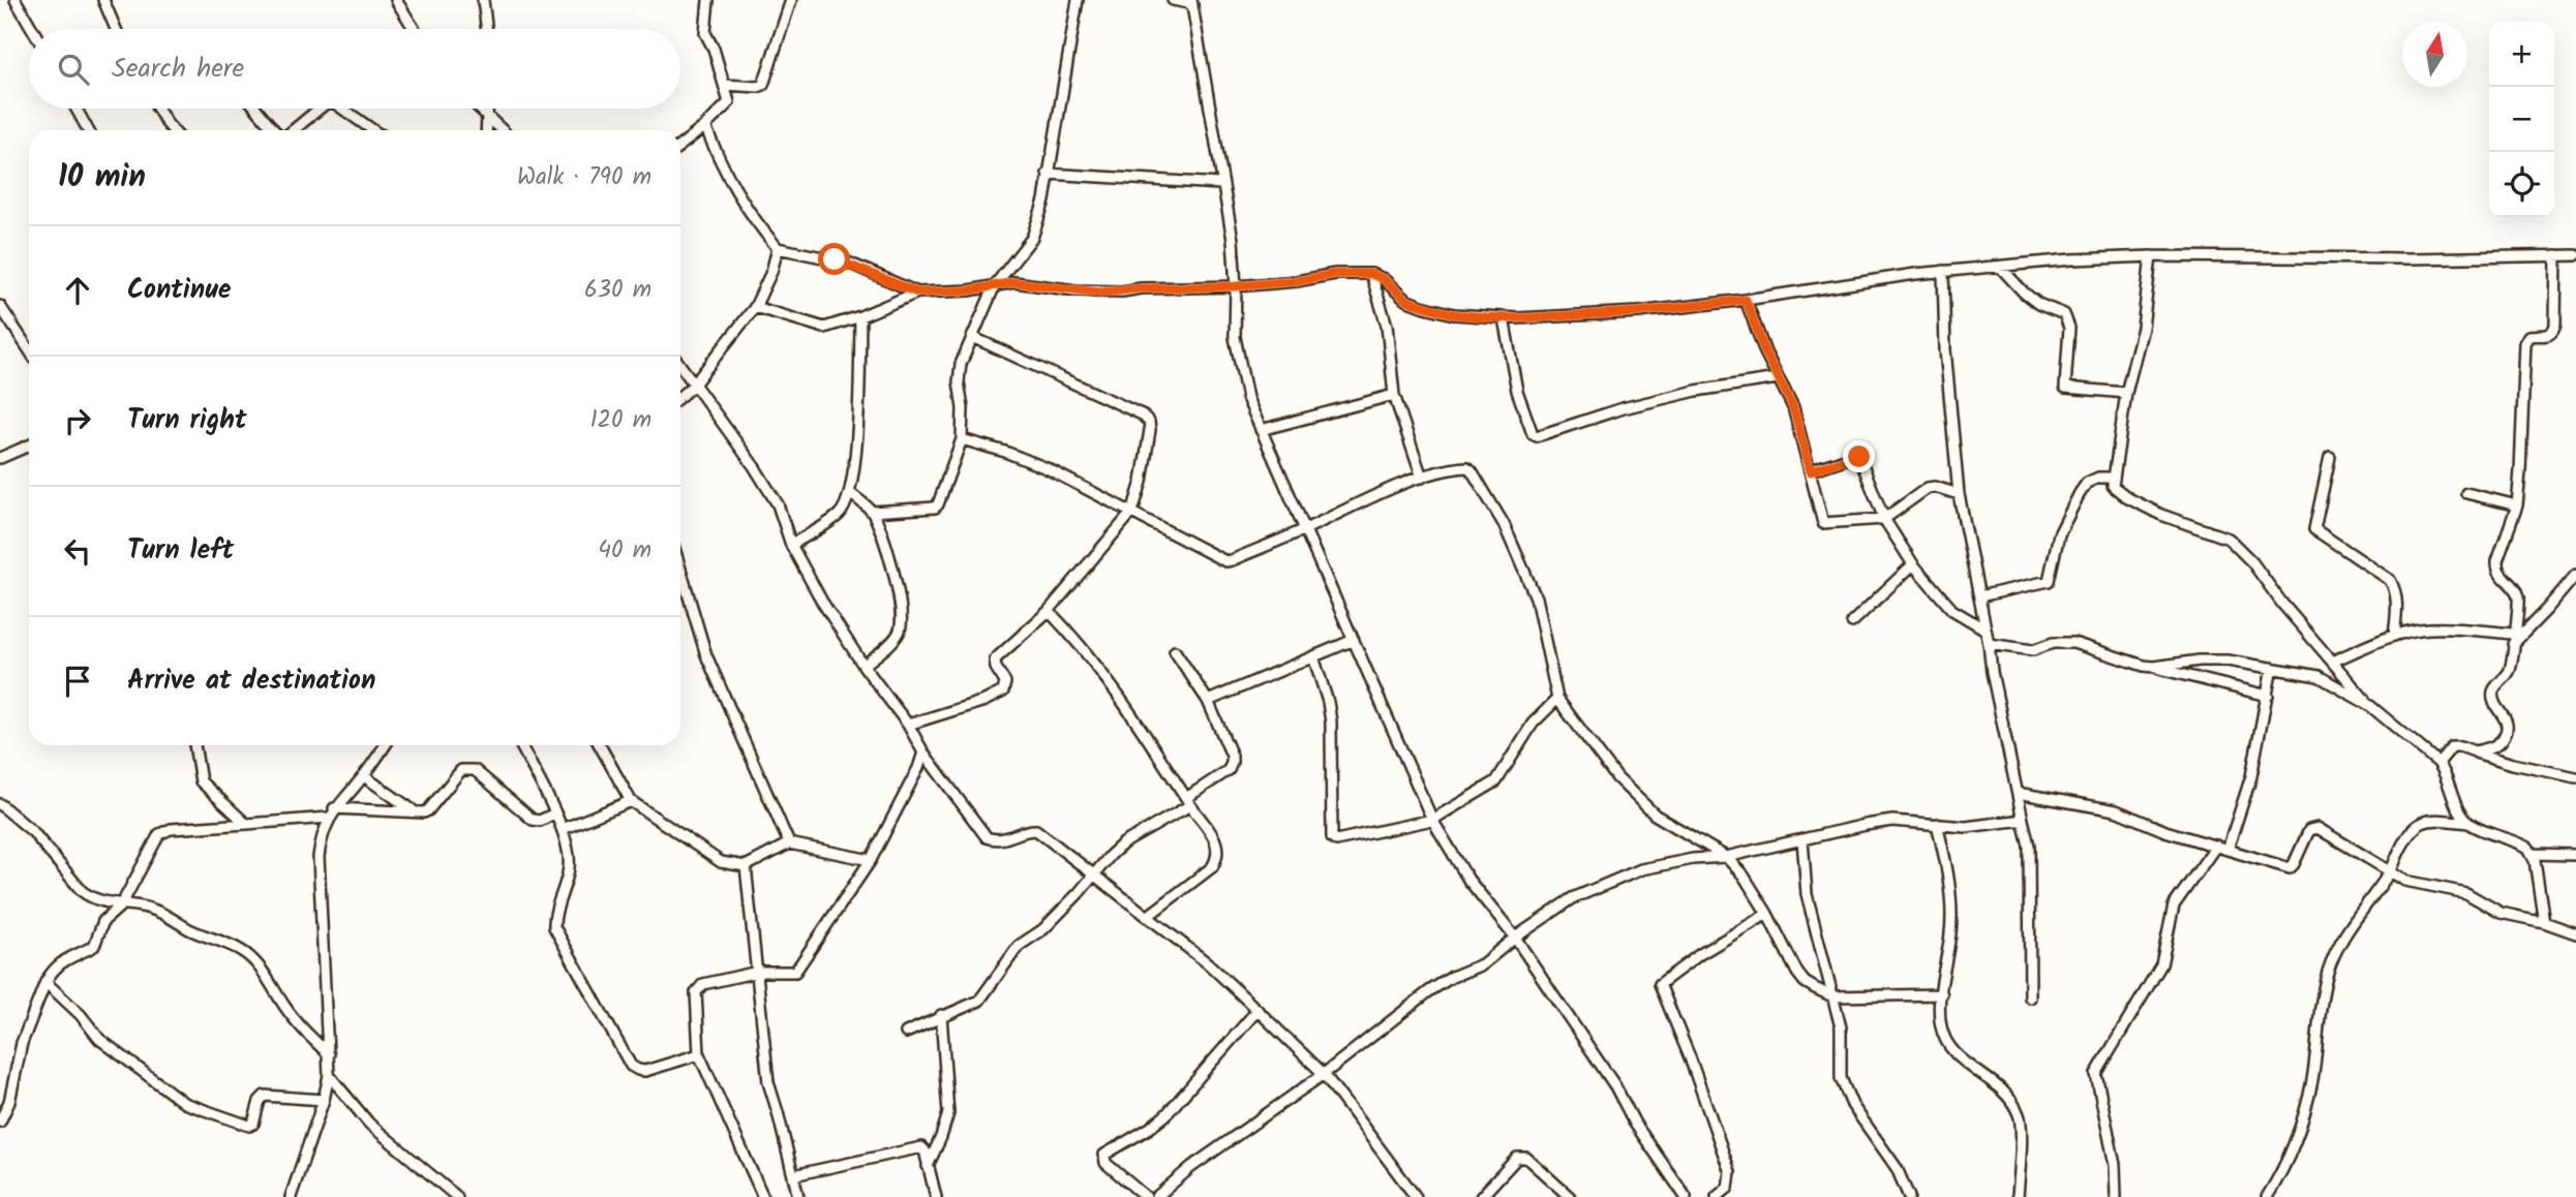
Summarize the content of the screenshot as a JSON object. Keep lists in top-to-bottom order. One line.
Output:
{"north":"top","page":{"map_buttons":["+","−"],"search":"Search here","heading":["10 min","Walk · 790 m"],"list":[["Continue","630 m"],["Turn right","120 m"],["Turn left","40 m"],"Arrive at destination"]}}
